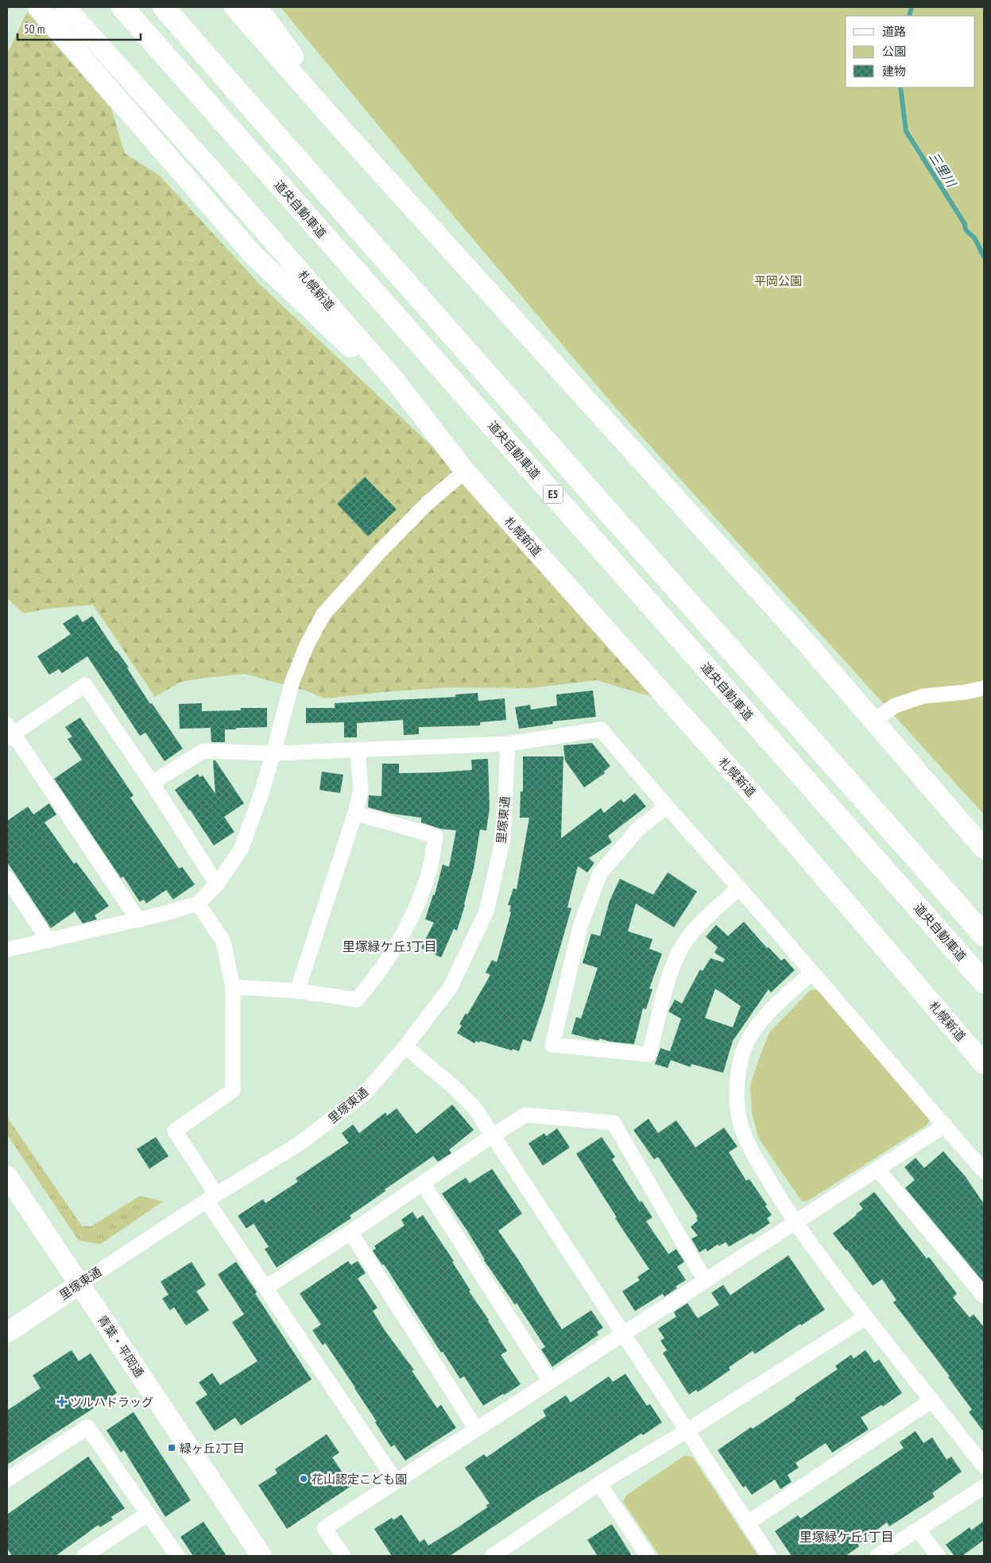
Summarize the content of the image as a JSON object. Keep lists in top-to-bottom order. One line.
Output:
{"streets":{"highway":["道央自動車道","E5"],"street":["札幌新道","里塚東通","青葉・平岡通"]},"crossings":[["里塚東通","青葉・平岡通"]],"districts":["里塚緑ケ丘3丁目","里塚緑ケ丘1丁目"],"water":["三里川"],"parks":["平岡公園"],"places":{"health":["ツルハドラッグ"],"transit":["緑ヶ丘2丁目"],"other":["花山認定こども園"]},"legend":["道路","公園","建物"],"scale_bar":"50 m"}
